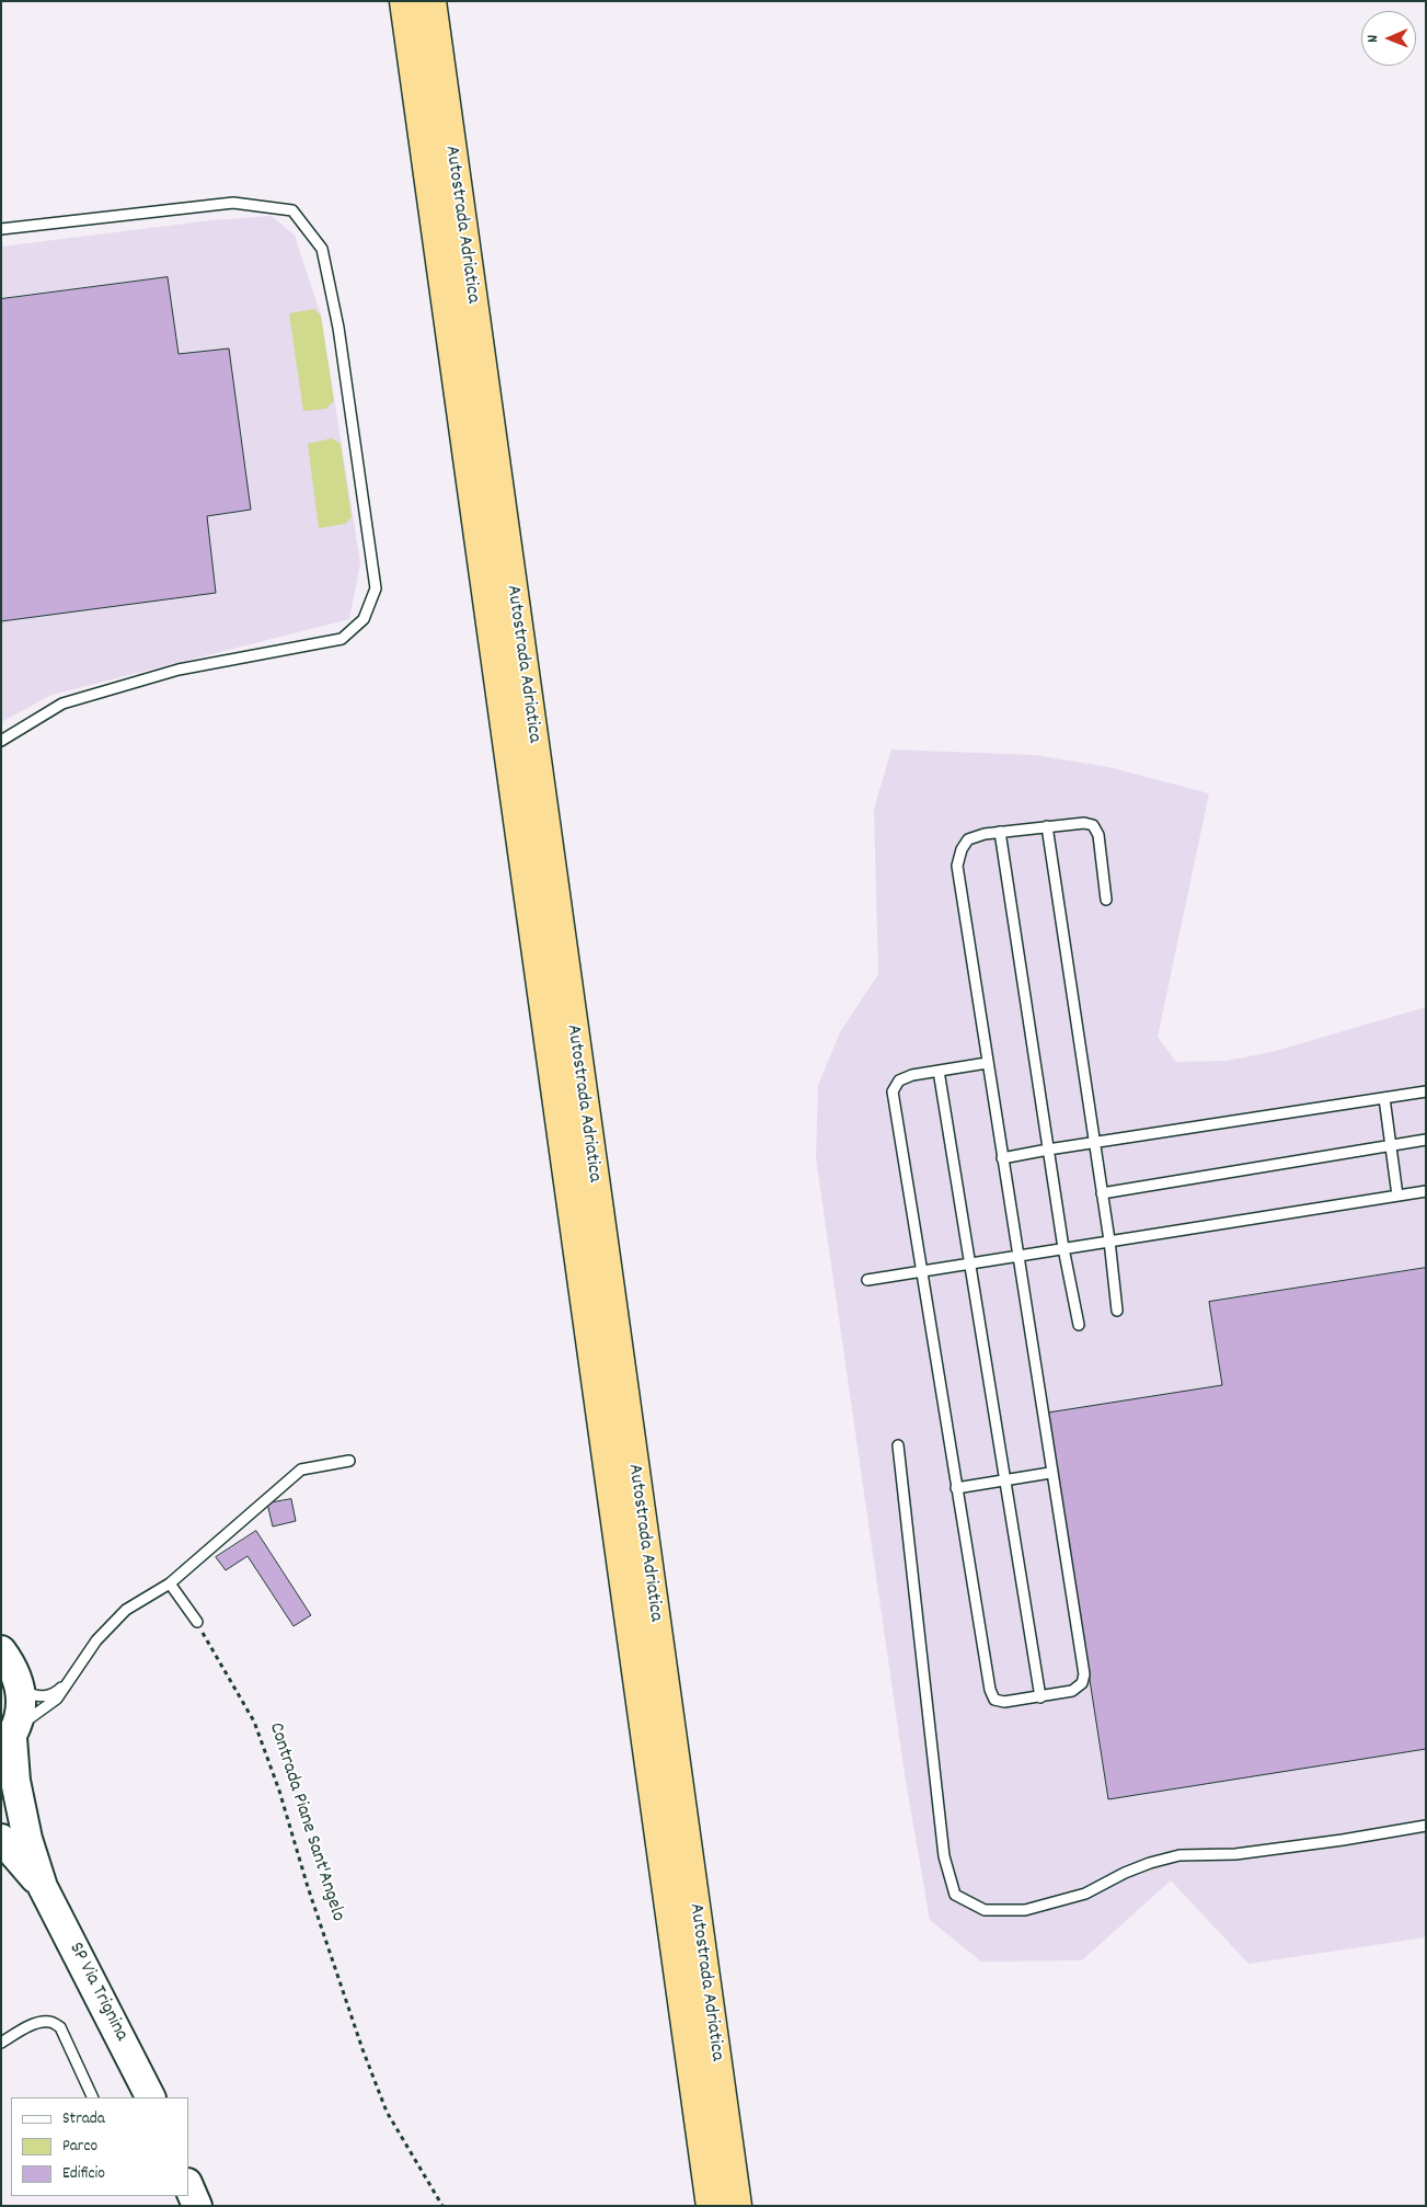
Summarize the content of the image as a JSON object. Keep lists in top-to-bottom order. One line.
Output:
{"streets":{"highway":["Autostrada Adriatica"],"main road":["SP Via Trignina"],"path":["Contrada Piane Sant'Angelo"]},"legend":["Strada","Parco","Edificio"],"north":"left"}
